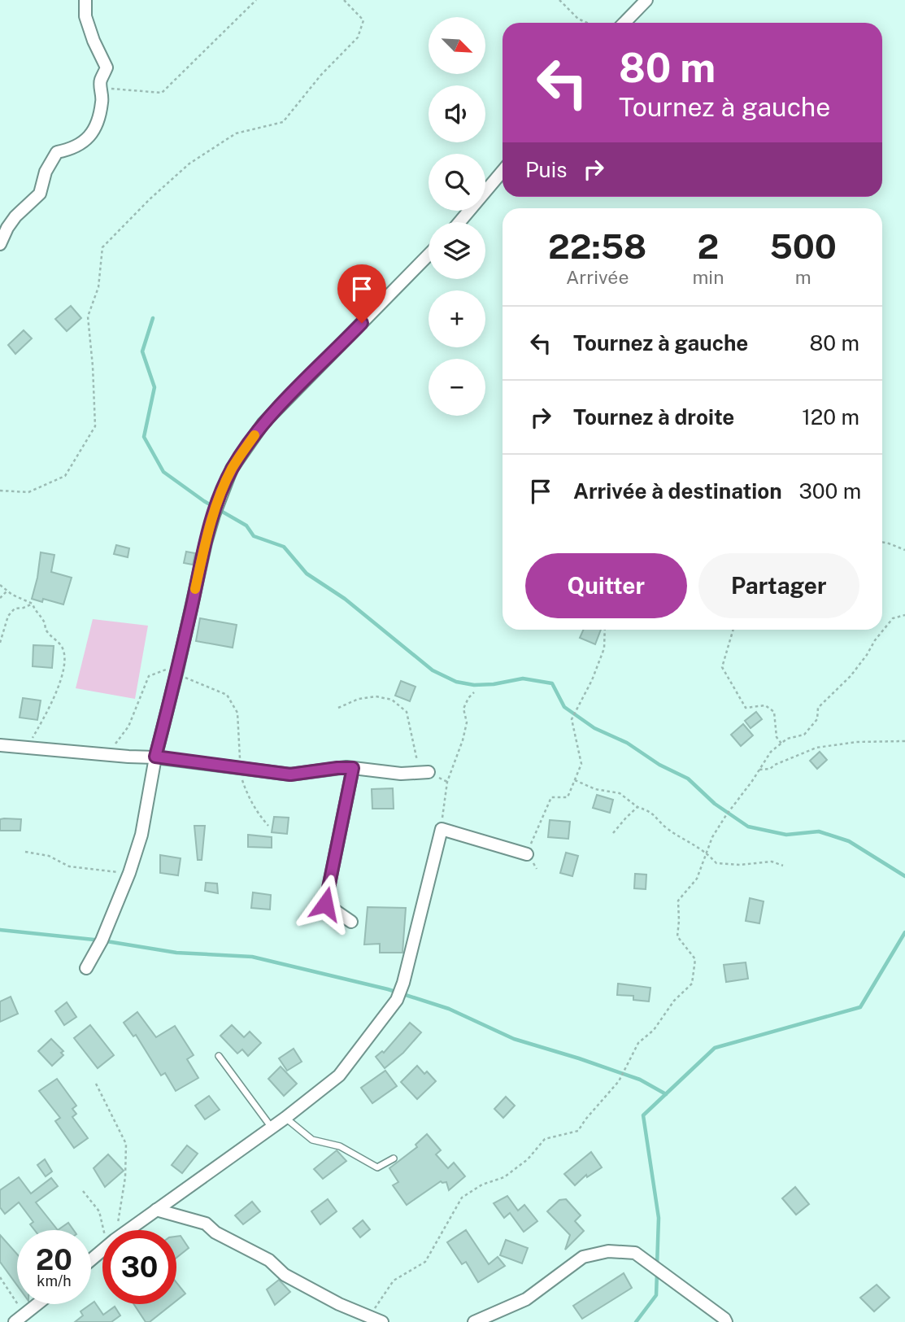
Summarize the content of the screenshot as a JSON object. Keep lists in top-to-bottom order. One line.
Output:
{"north":"bottom right","page":{"map_buttons":["+","−"],"turn":["80 m","Tournez à gauche"],"then":"Puis","eta":["22:58","Arrivée","2","min","500","m"],"list":[{"name":"Tournez à gauche","value":"80 m"},{"name":"Tournez à droite","value":"120 m"},{"name":"Arrivée à destination","value":"300 m"}],"buttons":["Quitter","Partager"],"speed":"20 km/h","limit":"30"}}
